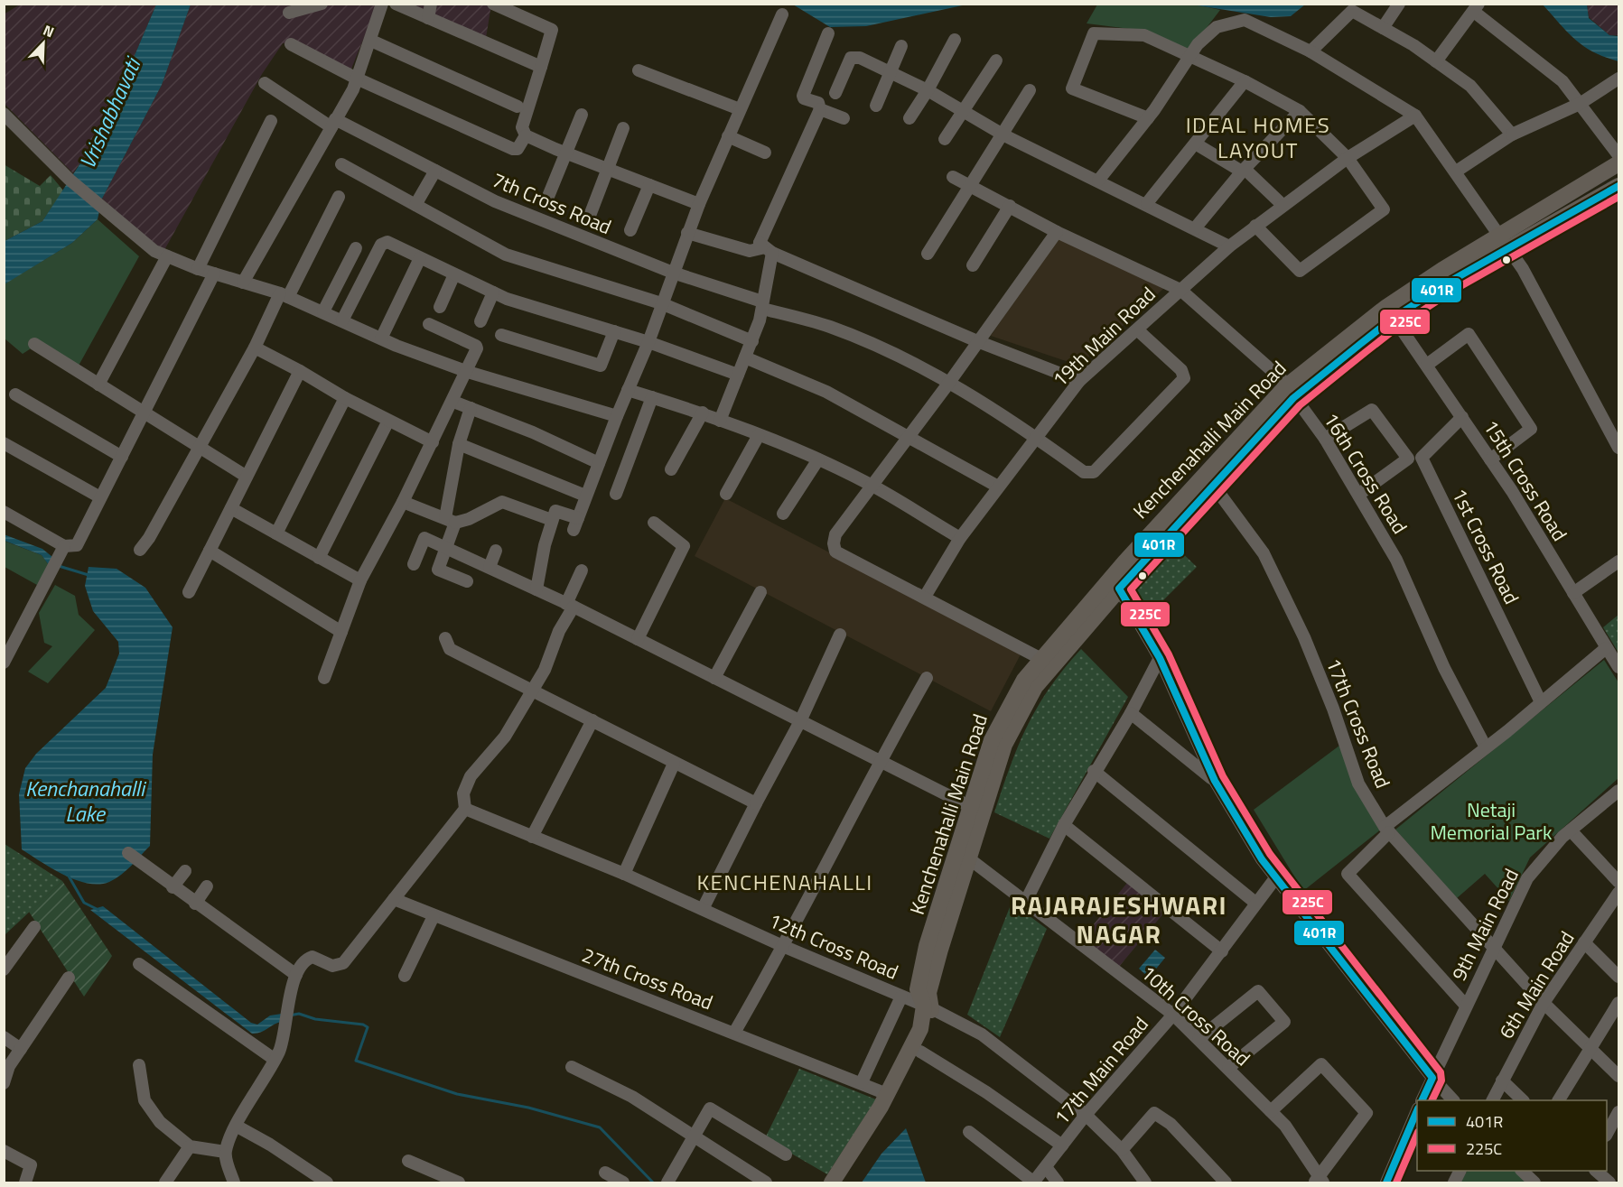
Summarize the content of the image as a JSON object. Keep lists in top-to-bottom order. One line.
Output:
{"streets":{"main road":["Kenchenahalli Main Road"],"street":["7th Cross Road","19th Main Road","16th Cross Road","15th Cross Road","1st Cross Road","17th Cross Road","9th Main Road","12th Cross Road","27th Cross Road","6th Main Road","10th Cross Road","17th Main Road"]},"crossings":[["7th Cross Road","19th Main Road"],["19th Main Road","16th Cross Road"],["Kenchenahalli Main Road","16th Cross Road"],["Kenchenahalli Main Road","15th Cross Road"],["Kenchenahalli Main Road","17th Cross Road"],["Kenchenahalli Main Road","12th Cross Road"],["Kenchenahalli Main Road","27th Cross Road"],["Kenchenahalli Main Road","10th Cross Road"],["15th Cross Road","1st Cross Road"],["17th Cross Road","9th Main Road"],["17th Cross Road","6th Main Road"],["12th Cross Road","17th Main Road"],["10th Cross Road","17th Main Road"]],"districts":["IDEAL HOMES LAYOUT","KENCHENAHALLI","RAJARAJESHWARI NAGAR"],"water":["Vrishabhavati","Kenchanahalli Lake"],"parks":["Netaji Memorial Park"],"lines":["transit line 401R","transit line 225C"],"legend":["401R","225C"],"north":"top right"}
